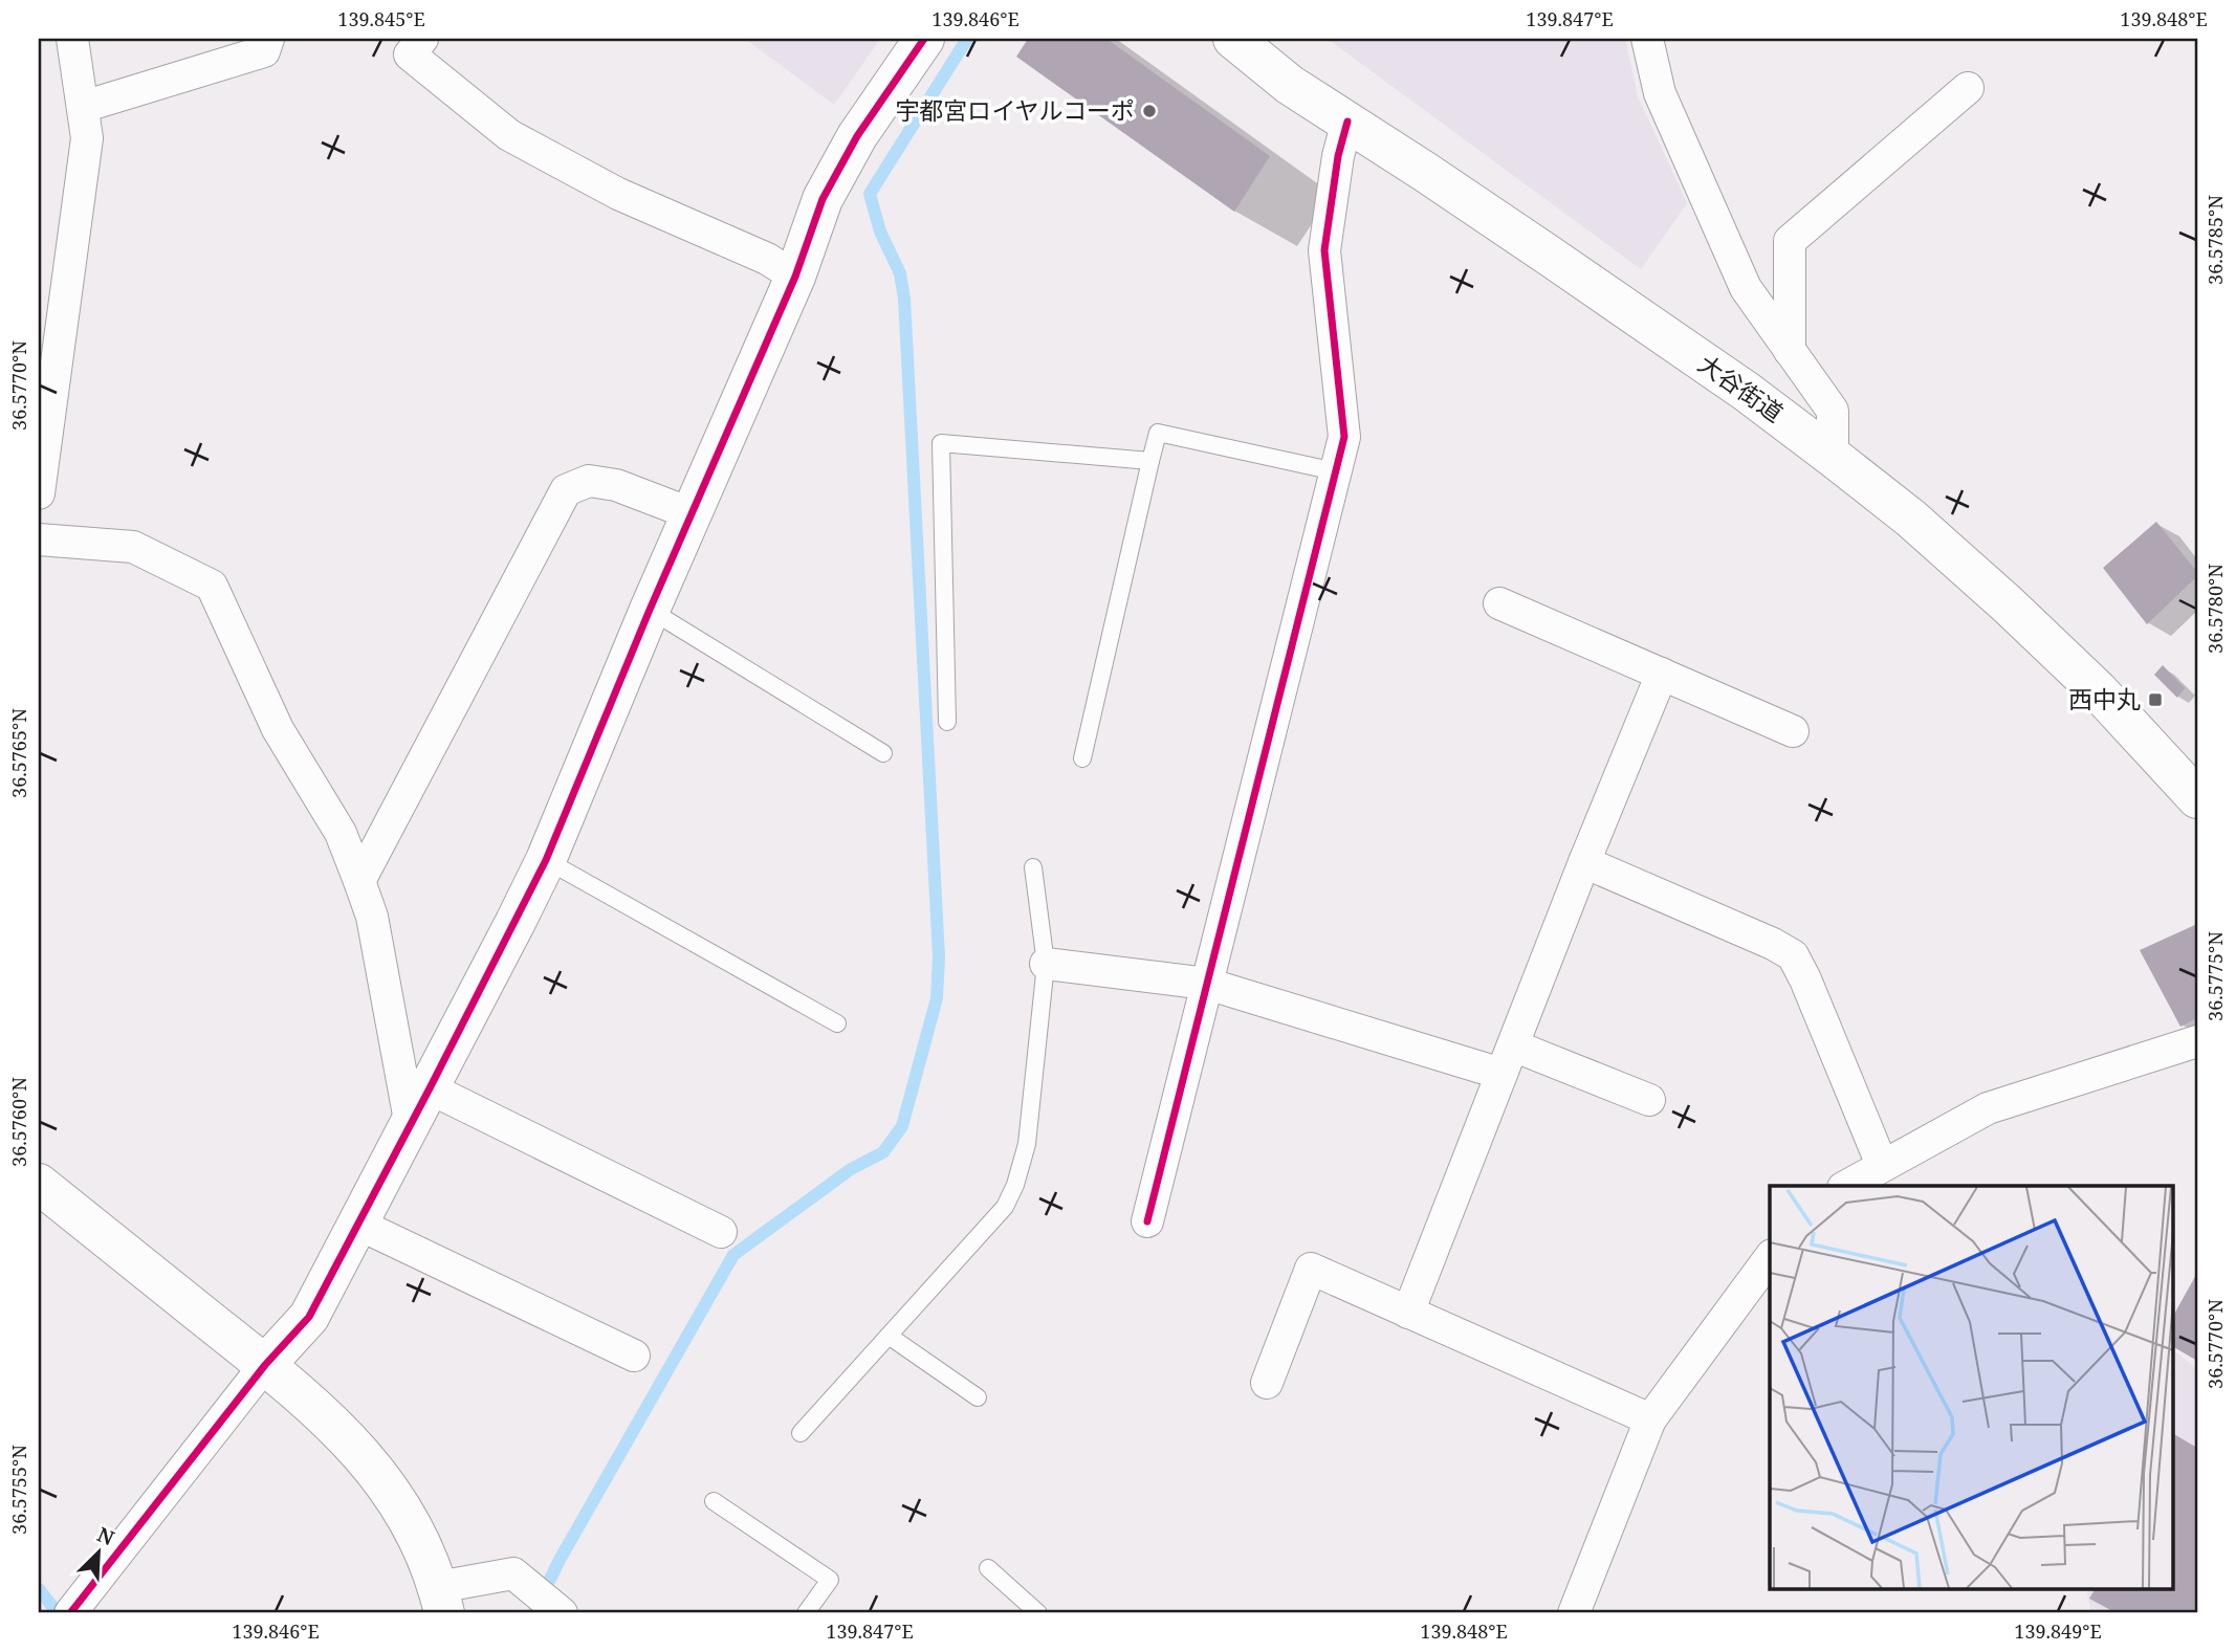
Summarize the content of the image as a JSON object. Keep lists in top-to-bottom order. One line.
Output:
{"streets":{"street":["大谷街道"]},"places":{"other":["宇都宮ロイヤルコーポ"],"transit":["西中丸"]},"north":"top right","coordinates":["139.845°E","139.846°E","139.847°E","139.848°E","36.5785°N","36.5770°N","36.5780°N","36.5765°N","36.5775°N","36.5760°N","36.5755°N","139.849°E"]}
